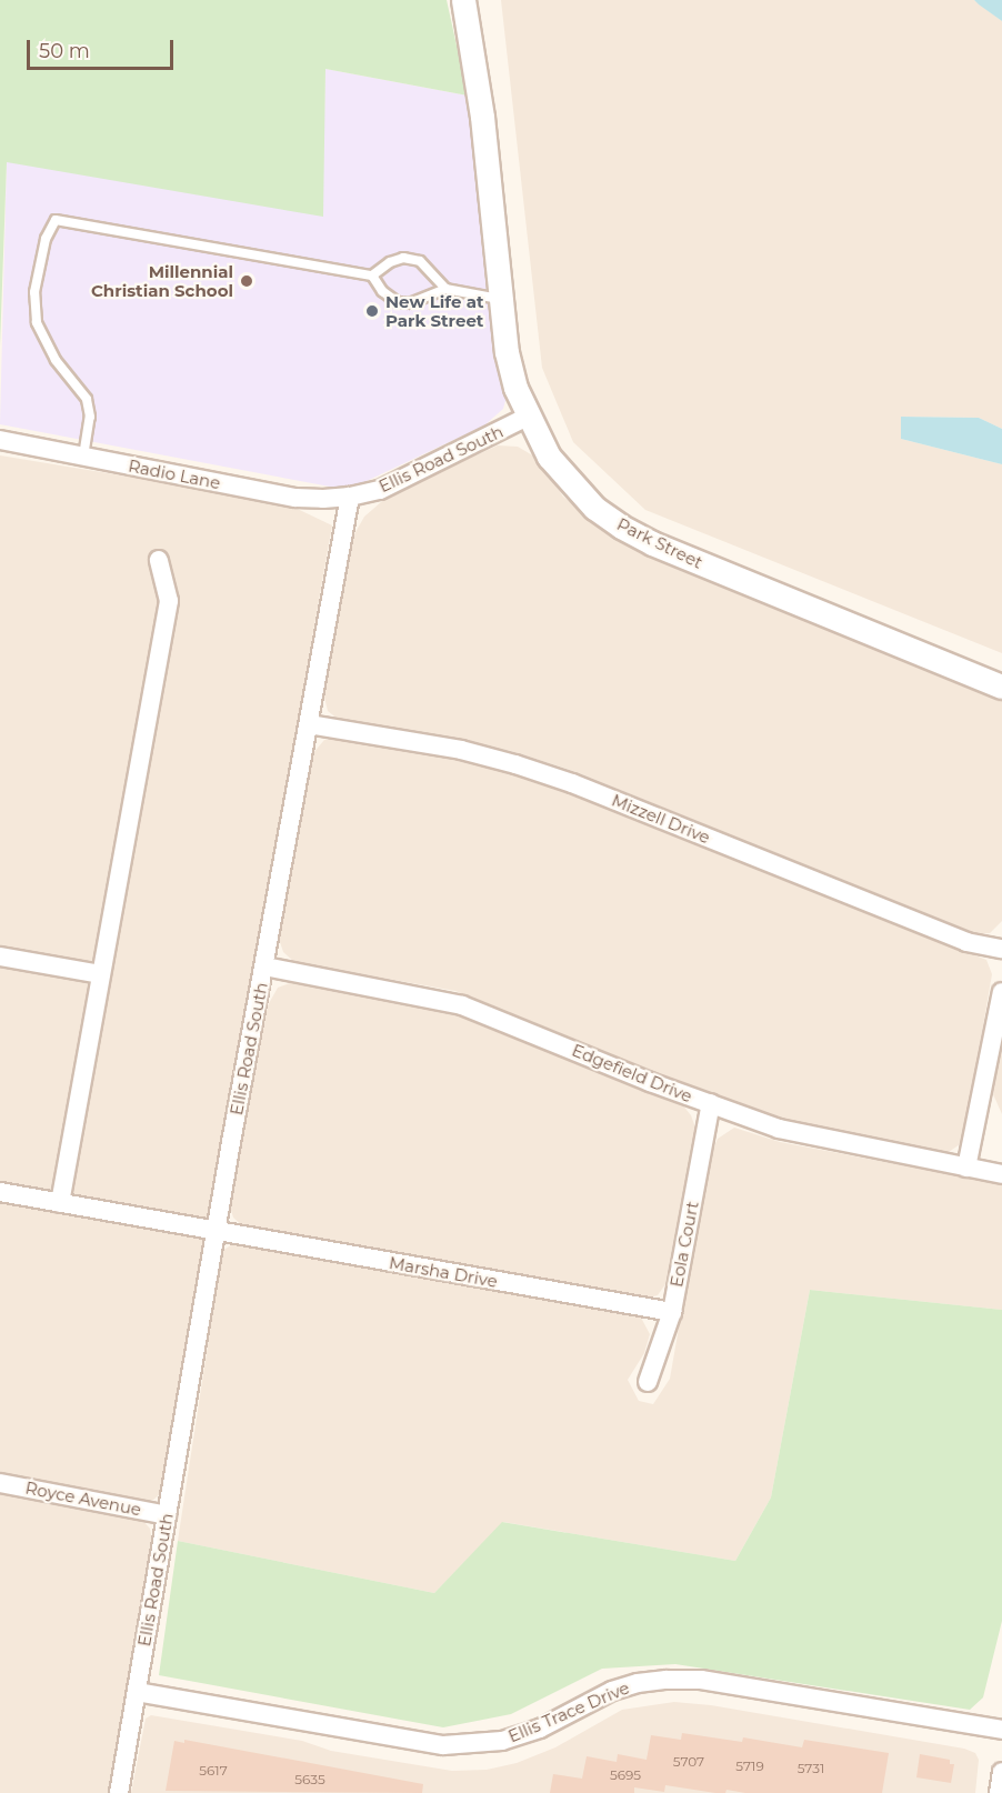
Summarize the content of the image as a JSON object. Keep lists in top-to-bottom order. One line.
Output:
{"streets":{"street":["Ellis Road South","Radio Lane","Park Street","Mizzell Drive","Edgefield Drive","Eola Court","Marsha Drive","Royce Avenue","Ellis Trace Drive"]},"crossings":[["Ellis Road South","Radio Lane"],["Ellis Road South","Park Street"],["Ellis Road South","Mizzell Drive"],["Ellis Road South","Edgefield Drive"],["Ellis Road South","Marsha Drive"],["Ellis Road South","Royce Avenue"],["Ellis Road South","Ellis Trace Drive"],["Edgefield Drive","Eola Court"],["Eola Court","Marsha Drive"]],"places":["Millennial Christian School","New Life at Park Street"],"house_numbers":["5707","5719","5731","5617","5695","5635"],"scale_bar":"50 m"}
